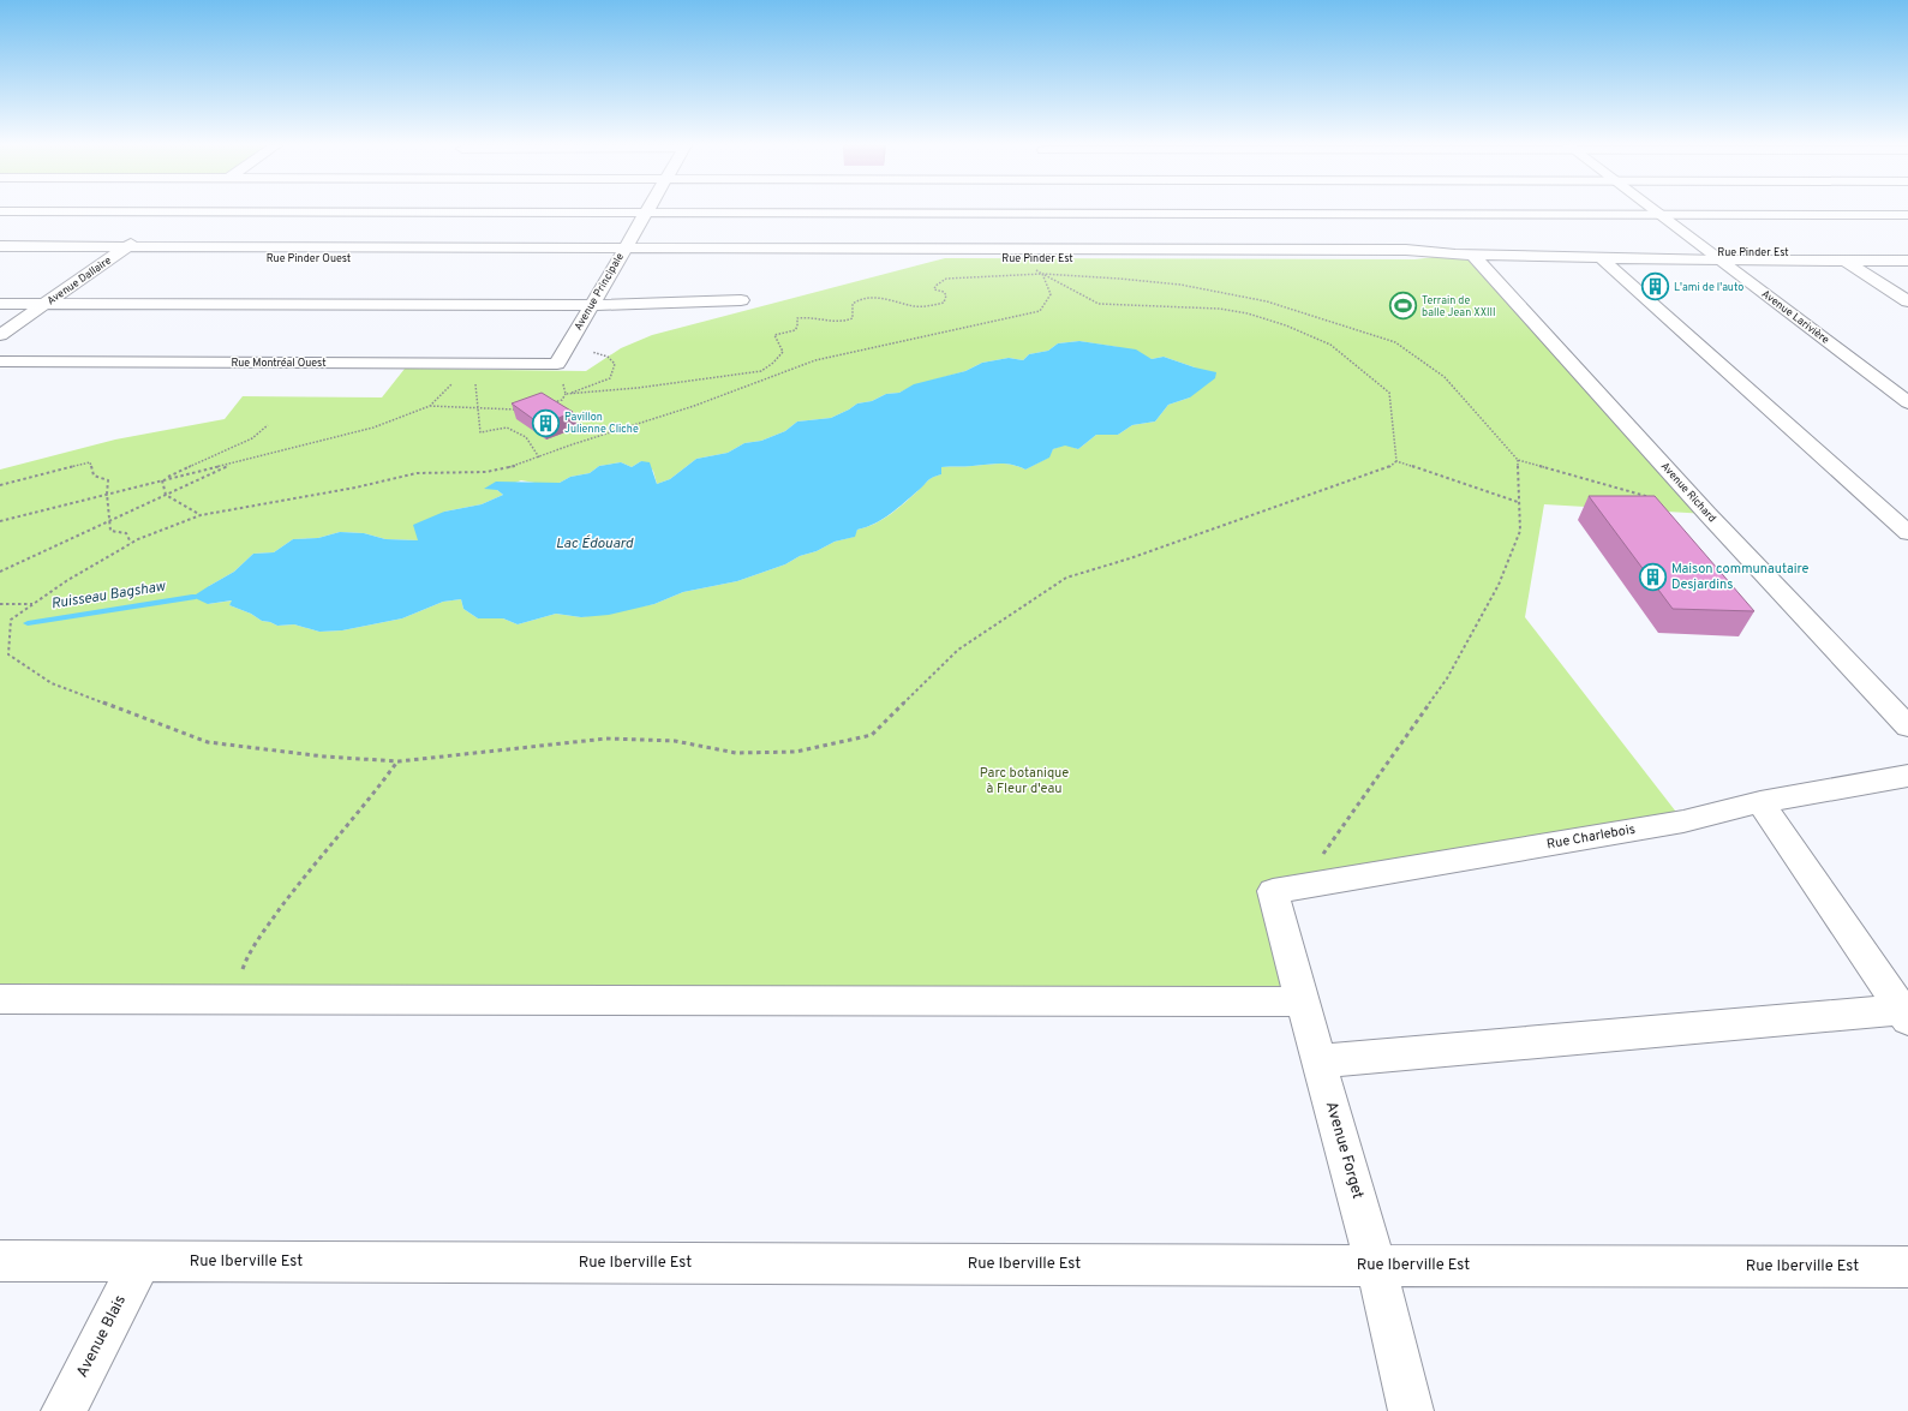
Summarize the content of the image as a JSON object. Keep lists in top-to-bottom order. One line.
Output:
{"streets":{"street":["Rue Pinder Est","Rue Pinder Ouest","Avenue Dallaire","Avenue Principale","Avenue Larivière","Rue Montréal Ouest","Avenue Richard","Rue Charlebois","Avenue Forget","Rue Iberville Est","Avenue Blais"]},"crossings":[["Rue Pinder Est","Rue Pinder Ouest"],["Rue Pinder Est","Avenue Principale"],["Rue Pinder Est","Avenue Larivière"],["Rue Pinder Est","Avenue Richard"],["Rue Pinder Ouest","Avenue Dallaire"],["Rue Pinder Ouest","Avenue Principale"],["Avenue Principale","Rue Montréal Ouest"],["Rue Charlebois","Avenue Forget"],["Avenue Forget","Rue Iberville Est"],["Rue Iberville Est","Avenue Blais"]],"water":["Lac Édouard","Ruisseau Bagshaw"],"parks":["Parc botanique à Fleur d'eau"],"places":{"building":["L'ami de l'auto","Pavillon Julienne Cliche","Maison communautaire Desjardins"],"sports":["Terrain de balle Jean XXIII"]}}
